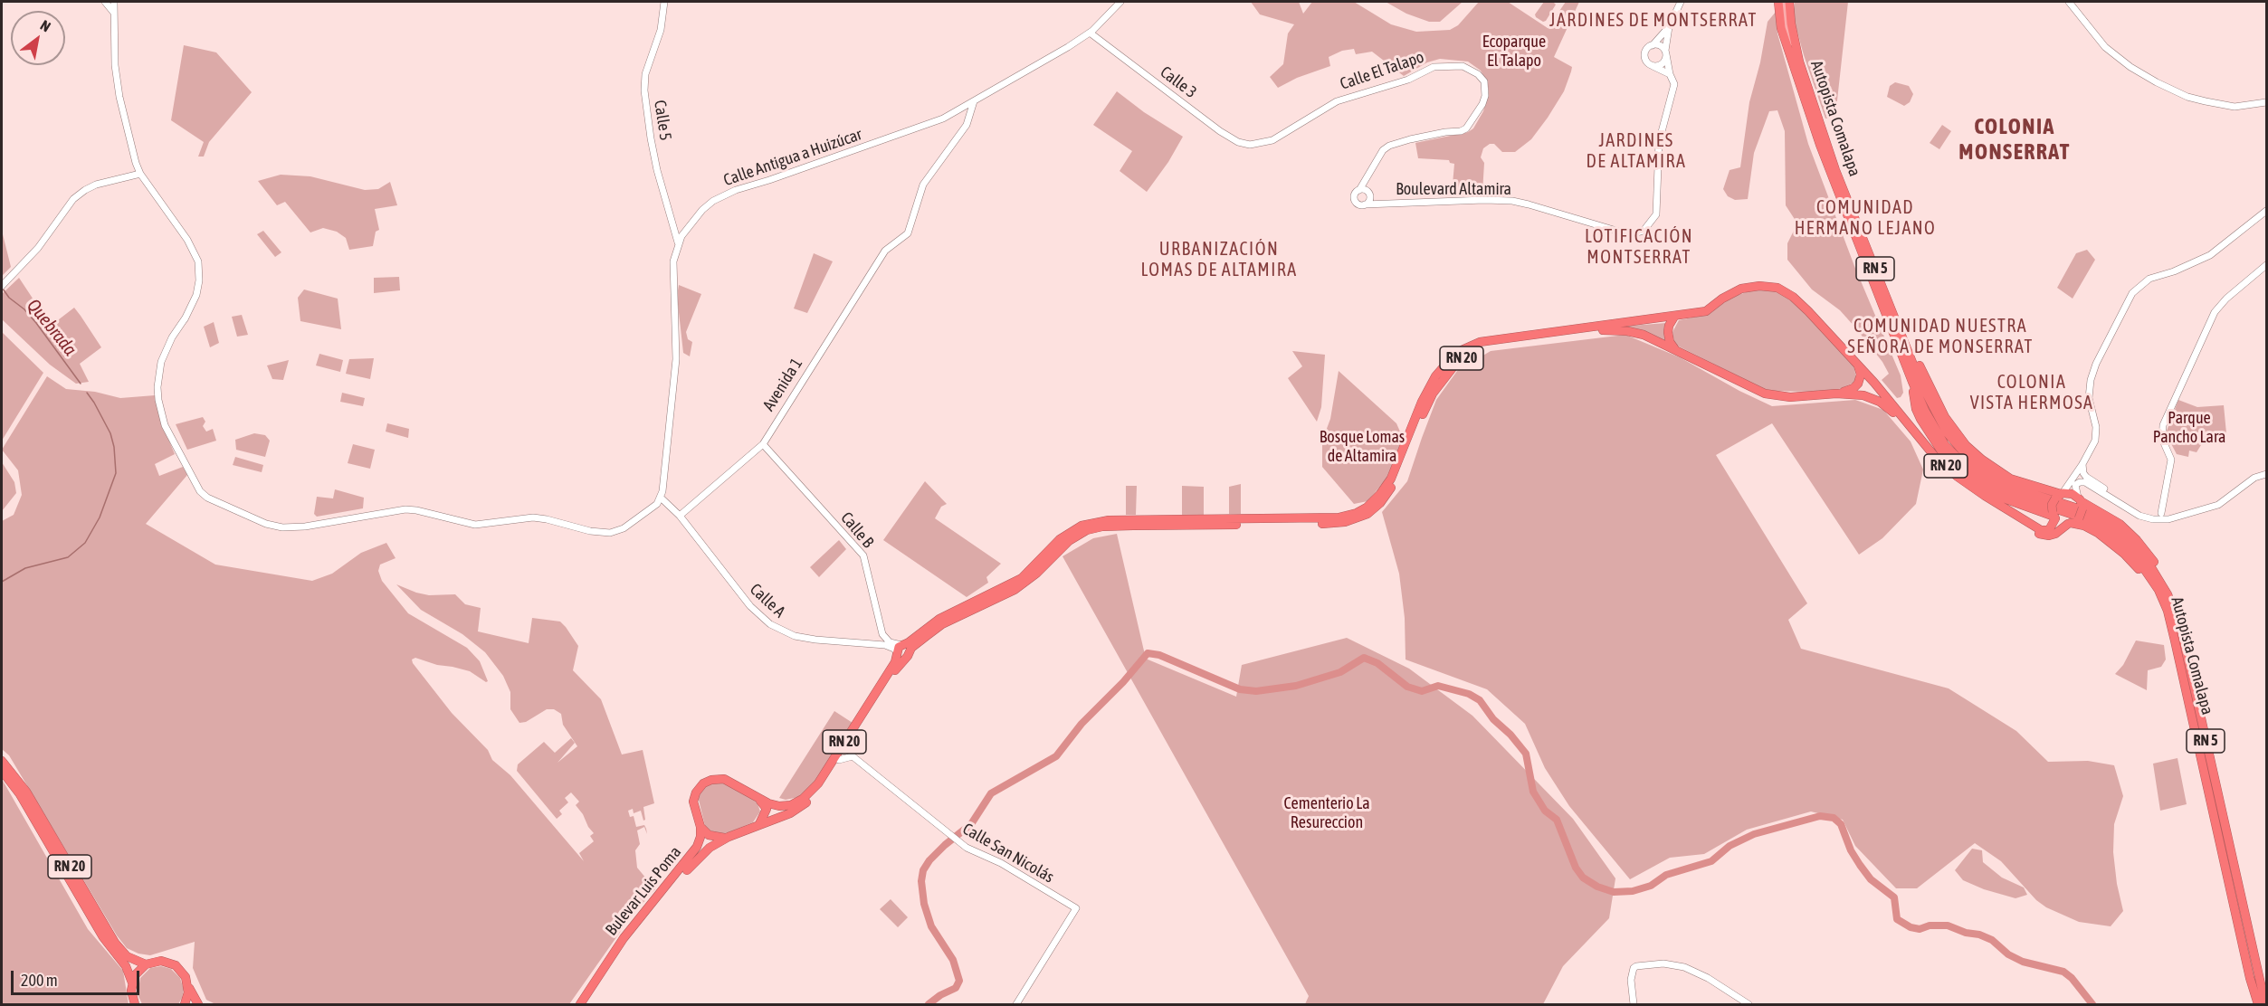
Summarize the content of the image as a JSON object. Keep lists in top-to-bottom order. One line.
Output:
{"streets":{"highway":["Autopista Comalapa","RN 5","RN 20","Bulevar Luis Poma"],"street":["Calle El Talapo","Calle 3","Calle 5","Calle Antigua a Huizúcar","Boulevard Altamira","Avenida 1","Calle B","Calle A","Calle San Nicolás"]},"crossings":[["Calle El Talapo","Calle 3"],["Calle El Talapo","Boulevard Altamira"],["Calle 3","Calle Antigua a Huizúcar"],["Autopista Comalapa","RN 5"],["Calle 5","Calle Antigua a Huizúcar"],["Calle Antigua a Huizúcar","Avenida 1"],["Calle Antigua a Huizúcar","Calle A"],["RN 20","Calle A"],["RN 20","Bulevar Luis Poma"],["Avenida 1","Calle B"],["Avenida 1","Calle A"]],"districts":["JARDINES DE MONTSERRAT","COLONIA MONSERRAT","JARDINES DE ALTAMIRA","COMUNIDAD HERMANO LEJANO","LOTIFICACIÓN MONTSERRAT","URBANIZACIÓN LOMAS DE ALTAMIRA","COMUNIDAD NUESTRA SEÑORA DE MONSERRAT","COLONIA VISTA HERMOSA"],"water":["Quebrada"],"parks":["Ecoparque El Talapo","Parque Pancho Lara","Bosque Lomas de Altamira","Cementerio La Resureccion"],"scale_bar":"200 m","north":"top right"}
